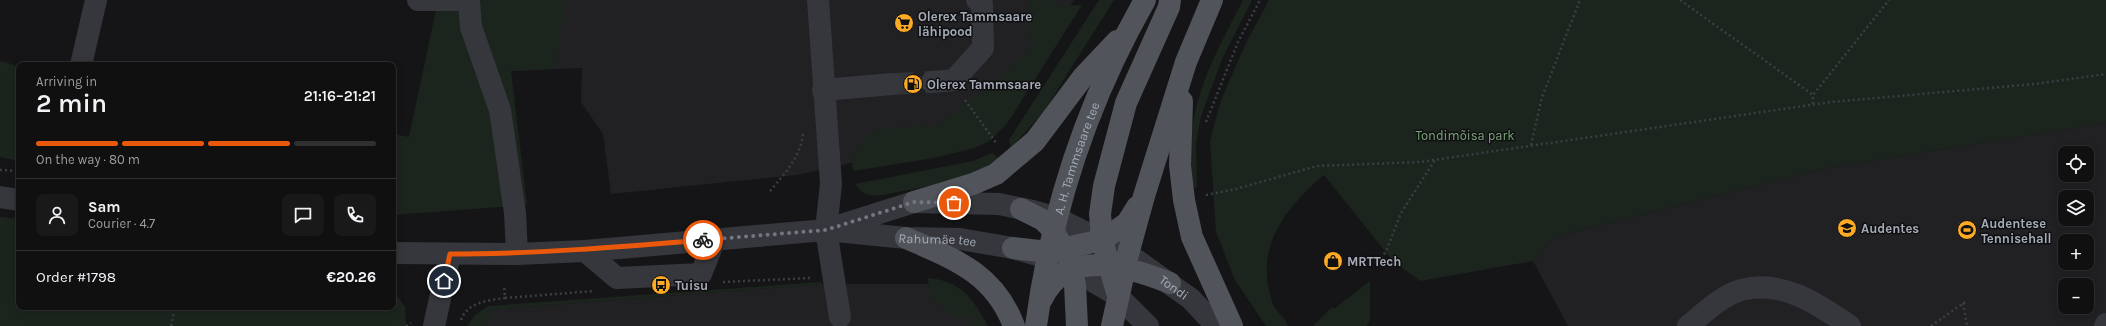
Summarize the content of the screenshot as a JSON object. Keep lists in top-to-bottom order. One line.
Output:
{"streets":{"main road":["A. H. Tammsaare tee"],"street":["Rahumäe tee","Tondi"]},"parks":["Tondimõisa park"],"places":{"supermarket":["Olerex Tammsaare lähipood"],"fuel station":["Olerex Tammsaare"],"school or university":["Audentes"],"sports":["Audentese Tennisehall"],"shop":["MRTTech"],"bus stop":["Tuisu"]},"page":{"heading":["2 min","Arriving in","21:16–21:21"],"panel":["Sam","Courier · 4.7","Order #1798","€20.26"],"bar":"On the way · 80 m","map_buttons":["+","−"]}}
